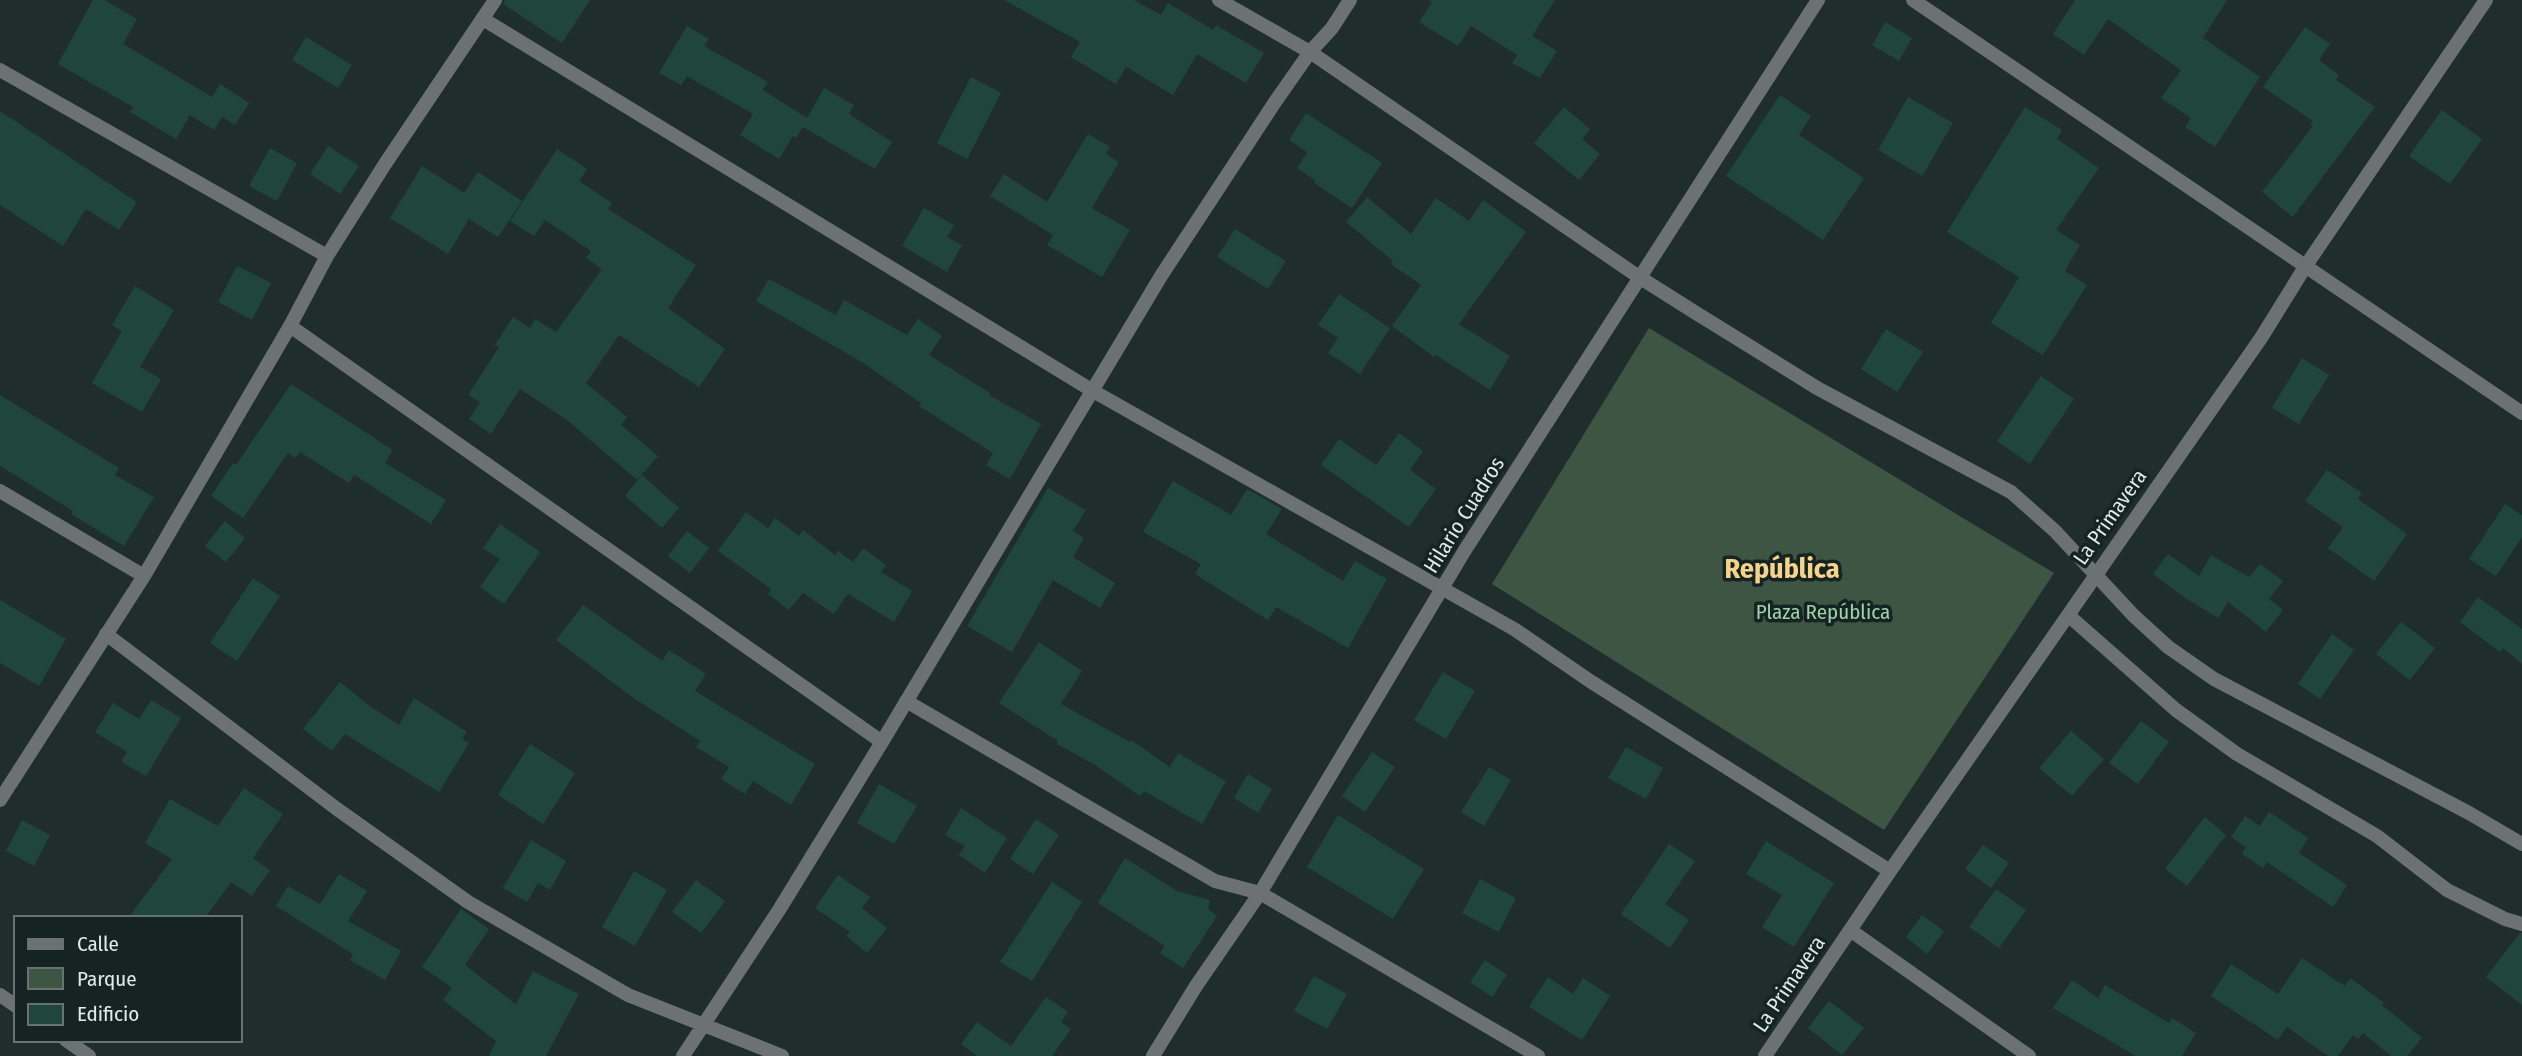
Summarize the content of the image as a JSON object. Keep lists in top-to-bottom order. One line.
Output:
{"streets":{"street":["Hilario Cuadros","La Primavera"]},"districts":["República"],"parks":["Plaza República"],"legend":["Calle","Parque","Edificio"]}
